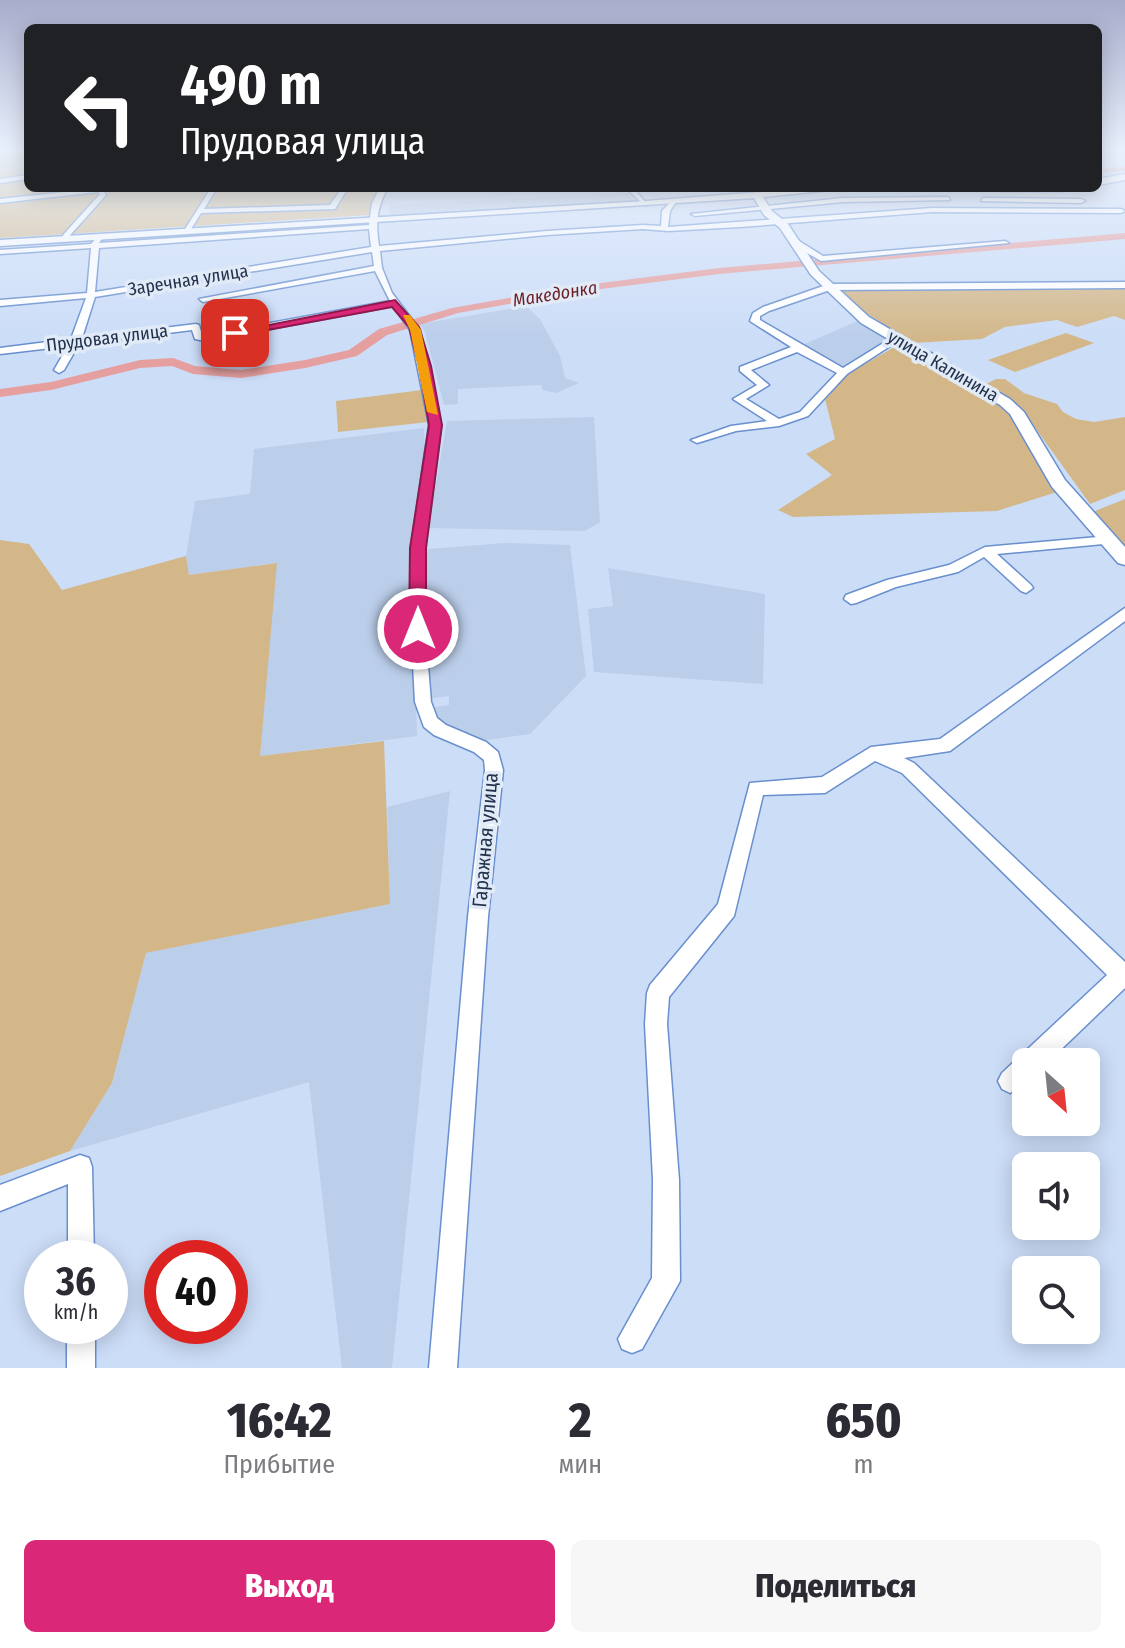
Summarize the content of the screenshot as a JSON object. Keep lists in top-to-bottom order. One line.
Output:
{"streets":{"main road":["улица Калинина"],"street":["Заречная улица","Прудовая улица","Гаражная улица"]},"crossings":[["Заречная улица","улица Калинина"],["Заречная улица","Гаражная улица"],["Прудовая улица","Гаражная улица"]],"water":["Македонка"],"north":"bottom right","page":{"turn":["490 m","Прудовая улица"],"speed":"36 km/h","limit":"40","eta":["16:42","Прибытие","2","мин","650","m"],"buttons":["Выход","Поделиться"]}}
